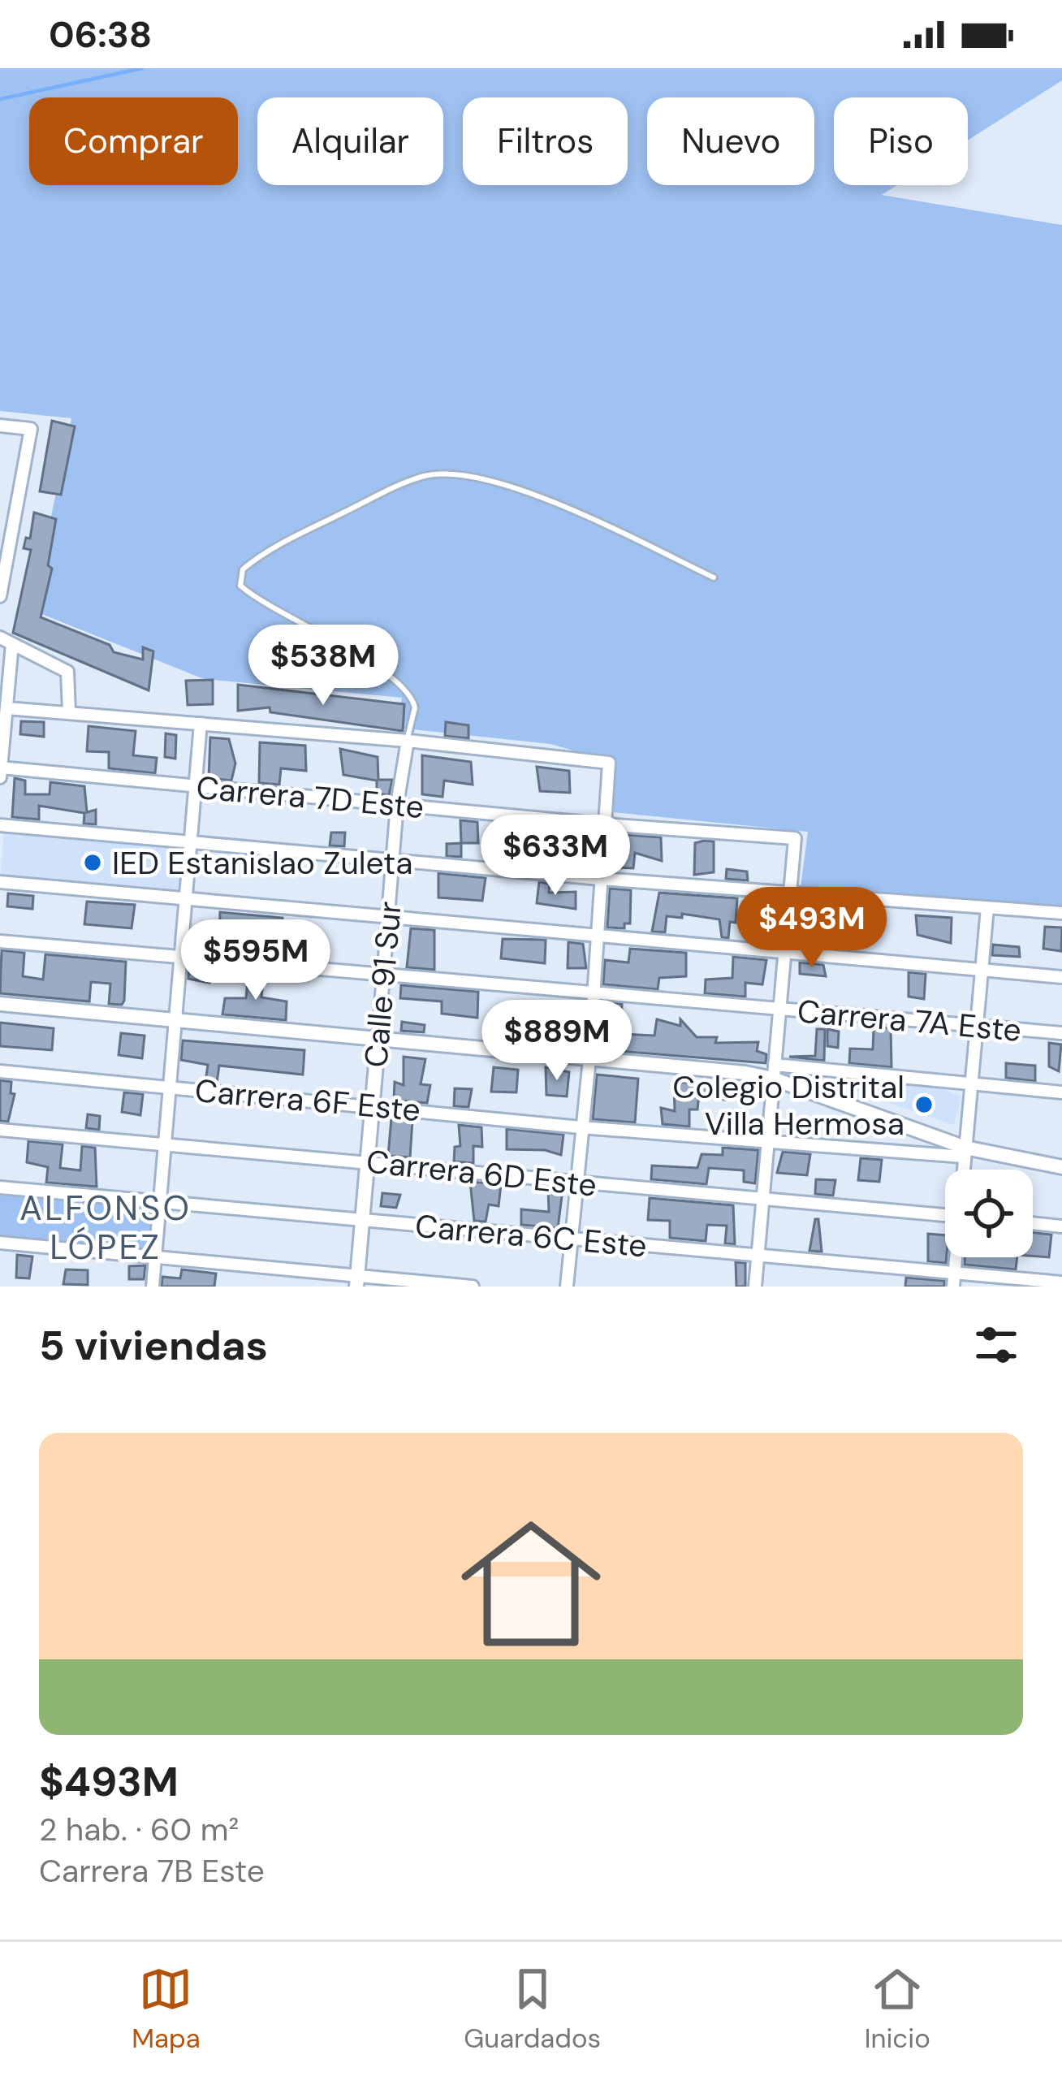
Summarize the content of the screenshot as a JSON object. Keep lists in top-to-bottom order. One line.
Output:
{"streets":{"street":["Carrera 7D Este","Calle 91 Sur","Carrera 7A Este","Carrera 6F Este","Carrera 6D Este","Carrera 6C Este"]},"crossings":[["Carrera 7D Este","Calle 91 Sur"],["Calle 91 Sur","Carrera 7A Este"],["Calle 91 Sur","Carrera 6F Este"],["Calle 91 Sur","Carrera 6D Este"],["Calle 91 Sur","Carrera 6C Este"]],"districts":["ALFONSO LÓPEZ"],"places":["IED Estanislao Zuleta","Colegio Distrital Villa Hermosa"],"page":{"status":"06:38","chip":["Comprar","Alquilar","Filtros","Nuevo","Piso"],"price":["$538M","$633M","$493M","$595M","$889M"],"heading":"5 viviendas","list":[{"name":"$493M","note":"2 hab. · 60 m² · Carrera 7B Este"}],"tabs":["Mapa","Guardados","Inicio"]}}
